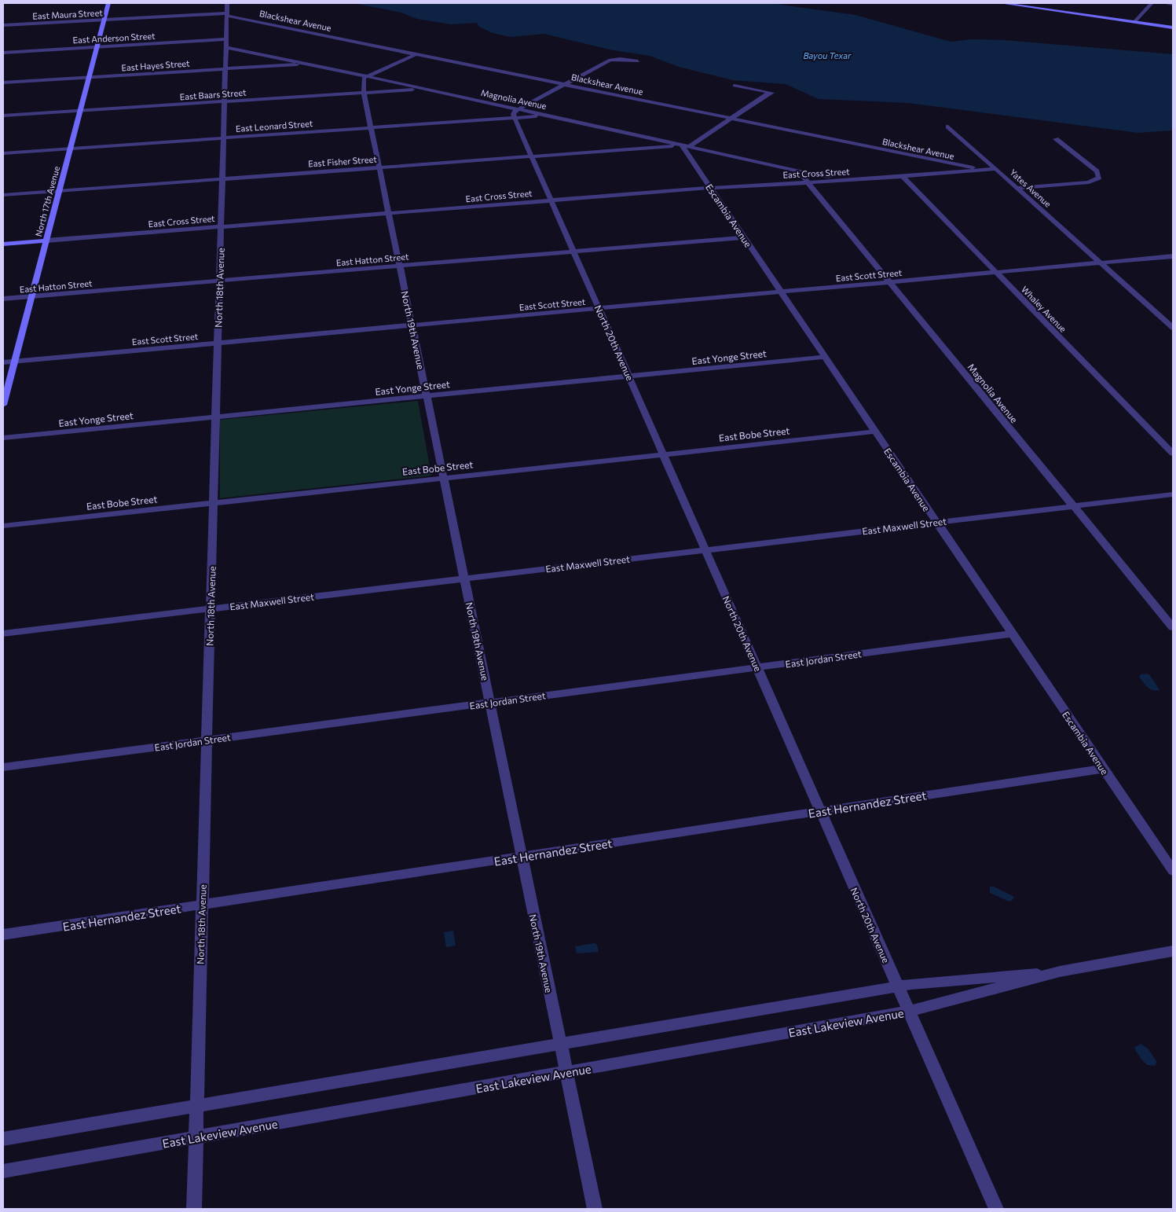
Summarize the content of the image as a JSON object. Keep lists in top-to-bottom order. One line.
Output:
{"streets":{"street":["East Maura Street","Blackshear Avenue","East Anderson Street","East Hayes Street","East Baars Street","Magnolia Avenue","East Leonard Street","East Fisher Street","East Cross Street","Yates Avenue","North 17th Avenue","Escambia Avenue","East Hatton Street","East Scott Street","North 18th Avenue","Whaley Avenue","North 19th Avenue","North 20th Avenue","East Yonge Street","East Bobe Street","East Maxwell Street","East Jordan Street","East Hernandez Street","East Lakeview Avenue"]},"crossings":[["East Maura Street","Blackshear Avenue"],["East Maura Street","North 17th Avenue"],["East Maura Street","North 18th Avenue"],["Blackshear Avenue","East Cross Street"],["Blackshear Avenue","North 18th Avenue"],["East Anderson Street","Magnolia Avenue"],["East Anderson Street","North 17th Avenue"],["East Anderson Street","North 18th Avenue"],["East Hayes Street","Magnolia Avenue"],["East Hayes Street","North 17th Avenue"],["East Hayes Street","North 18th Avenue"],["East Baars Street","Magnolia Avenue"],["East Baars Street","North 17th Avenue"],["East Baars Street","North 18th Avenue"],["East Baars Street","North 19th Avenue"],["Magnolia Avenue","East Leonard Street"],["Magnolia Avenue","East Fisher Street"],["Magnolia Avenue","East Cross Street"],["Magnolia Avenue","Escambia Avenue"],["Magnolia Avenue","East Scott Street"],["Magnolia Avenue","North 18th Avenue"],["Magnolia Avenue","North 19th Avenue"],["Magnolia Avenue","North 20th Avenue"],["Magnolia Avenue","East Maxwell Street"],["East Leonard Street","North 17th Avenue"],["East Leonard Street","North 18th Avenue"],["East Leonard Street","North 19th Avenue"],["East Leonard Street","North 20th Avenue"],["East Fisher Street","North 17th Avenue"],["East Fisher Street","Escambia Avenue"],["East Fisher Street","North 18th Avenue"],["East Fisher Street","North 19th Avenue"],["East Fisher Street","North 20th Avenue"],["East Cross Street","Yates Avenue"],["East Cross Street","North 17th Avenue"],["East Cross Street","Escambia Avenue"],["East Cross Street","North 18th Avenue"],["East Cross Street","Whaley Avenue"],["East Cross Street","North 19th Avenue"],["East Cross Street","North 20th Avenue"],["Yates Avenue","East Scott Street"],["North 17th Avenue","East Hatton Street"],["North 17th Avenue","East Scott Street"],["Escambia Avenue","East Hatton Street"],["Escambia Avenue","East Scott Street"],["Escambia Avenue","East Yonge Street"],["Escambia Avenue","East Bobe Street"],["Escambia Avenue","East Maxwell Street"],["Escambia Avenue","East Jordan Street"],["Escambia Avenue","East Hernandez Street"],["East Hatton Street","North 18th Avenue"],["East Hatton Street","North 19th Avenue"],["East Hatton Street","North 20th Avenue"],["East Scott Street","North 18th Avenue"],["East Scott Street","Whaley Avenue"],["East Scott Street","North 19th Avenue"],["East Scott Street","North 20th Avenue"],["North 18th Avenue","East Yonge Street"],["North 18th Avenue","East Bobe Street"],["North 18th Avenue","East Maxwell Street"],["North 18th Avenue","East Jordan Street"],["North 18th Avenue","East Hernandez Street"],["North 18th Avenue","East Lakeview Avenue"],["North 19th Avenue","East Yonge Street"],["North 19th Avenue","East Bobe Street"],["North 19th Avenue","East Maxwell Street"],["North 19th Avenue","East Jordan Street"],["North 19th Avenue","East Hernandez Street"],["North 19th Avenue","East Lakeview Avenue"],["North 20th Avenue","East Yonge Street"],["North 20th Avenue","East Bobe Street"],["North 20th Avenue","East Maxwell Street"],["North 20th Avenue","East Jordan Street"],["North 20th Avenue","East Hernandez Street"],["North 20th Avenue","East Lakeview Avenue"]],"water":["Bayou Texar"]}
